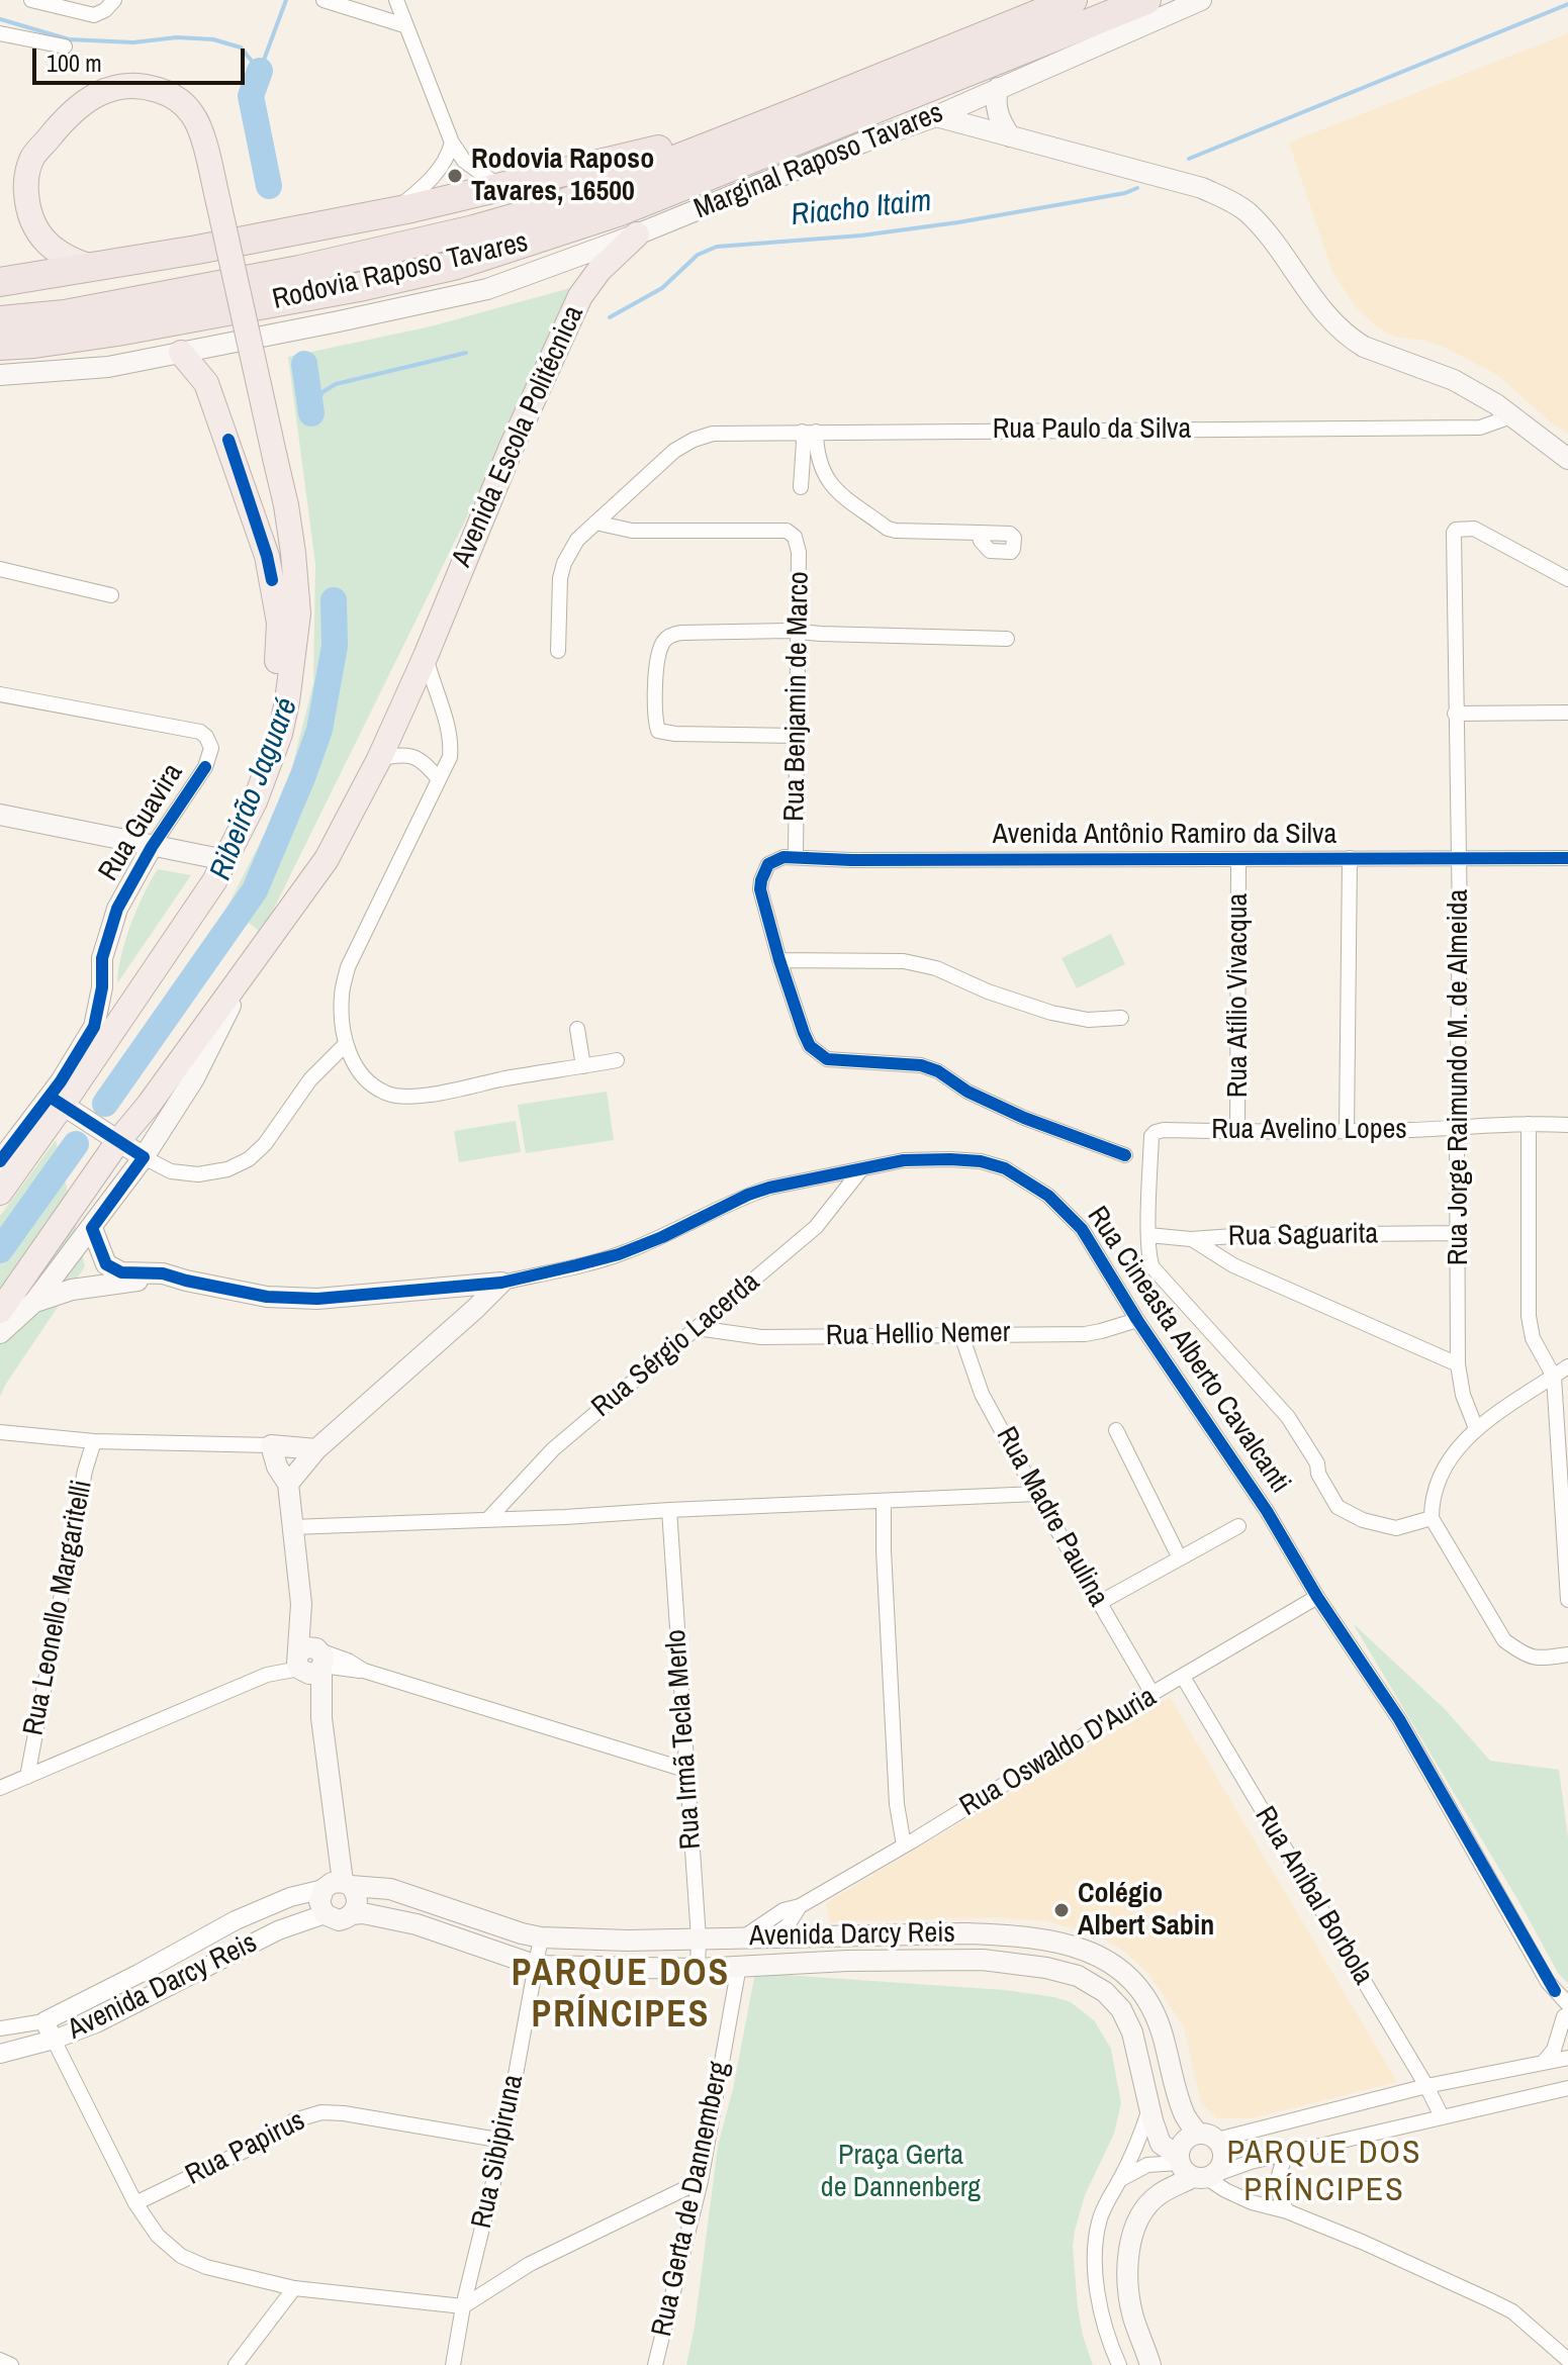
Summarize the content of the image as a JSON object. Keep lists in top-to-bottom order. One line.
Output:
{"streets":{"highway":["Rodovia Raposo Tavares","Avenida Escola Politécnica"],"main road":["Marginal Raposo Tavares","Rua Guavira","Rua Cineasta Alberto Cavalcanti","Avenida Darcy Reis","Rua Gerta de Dannemberg"],"street":["Rua Paulo da Silva","Rua Benjamin de Marco","Avenida Antônio Ramiro da Silva","Rua Atílio Vivacqua","Rua Jorge Raimundo M. de Almeida","Rua Avelino Lopes","Rua Saguarita","Rua Hellio Nemer","Rua Sérgio Lacerda","Rua Madre Paulina","Rua Leonello Margaritelli","Rua Irmã Tecla Merlo","Rua Oswaldo D'Auria","Rua Aníbal Borbola","Rua Papirus","Rua Sibipiruna"]},"crossings":[["Marginal Raposo Tavares","Avenida Escola Politécnica"],["Rua Paulo da Silva","Rua Benjamin de Marco"],["Avenida Escola Politécnica","Rua Cineasta Alberto Cavalcanti"],["Rua Benjamin de Marco","Avenida Antônio Ramiro da Silva"],["Avenida Antônio Ramiro da Silva","Rua Atílio Vivacqua"],["Avenida Antônio Ramiro da Silva","Rua Jorge Raimundo M. de Almeida"],["Rua Atílio Vivacqua","Rua Avelino Lopes"],["Rua Jorge Raimundo M. de Almeida","Rua Avelino Lopes"],["Rua Jorge Raimundo M. de Almeida","Rua Saguarita"],["Rua Avelino Lopes","Rua Saguarita"],["Rua Hellio Nemer","Rua Sérgio Lacerda"],["Rua Hellio Nemer","Rua Cineasta Alberto Cavalcanti"],["Rua Hellio Nemer","Rua Madre Paulina"],["Rua Sérgio Lacerda","Rua Cineasta Alberto Cavalcanti"],["Rua Cineasta Alberto Cavalcanti","Rua Oswaldo D'Auria"],["Rua Madre Paulina","Rua Oswaldo D'Auria"],["Rua Irmã Tecla Merlo","Avenida Darcy Reis"],["Rua Oswaldo D'Auria","Rua Aníbal Borbola"],["Rua Oswaldo D'Auria","Avenida Darcy Reis"],["Rua Oswaldo D'Auria","Rua Gerta de Dannemberg"],["Avenida Darcy Reis","Rua Sibipiruna"],["Avenida Darcy Reis","Rua Gerta de Dannemberg"],["Rua Papirus","Rua Sibipiruna"]],"districts":["PARQUE DOS PRÍNCIPES","PARQUE DOS PRÍNCIPES"],"water":["Riacho Itaim","Ribeirão Jaguaré"],"parks":["Praça Gerta de Dannenberg"],"places":["Rodovia Raposo Tavares, 16500","Colégio Albert Sabin"],"scale_bar":"100 m"}
